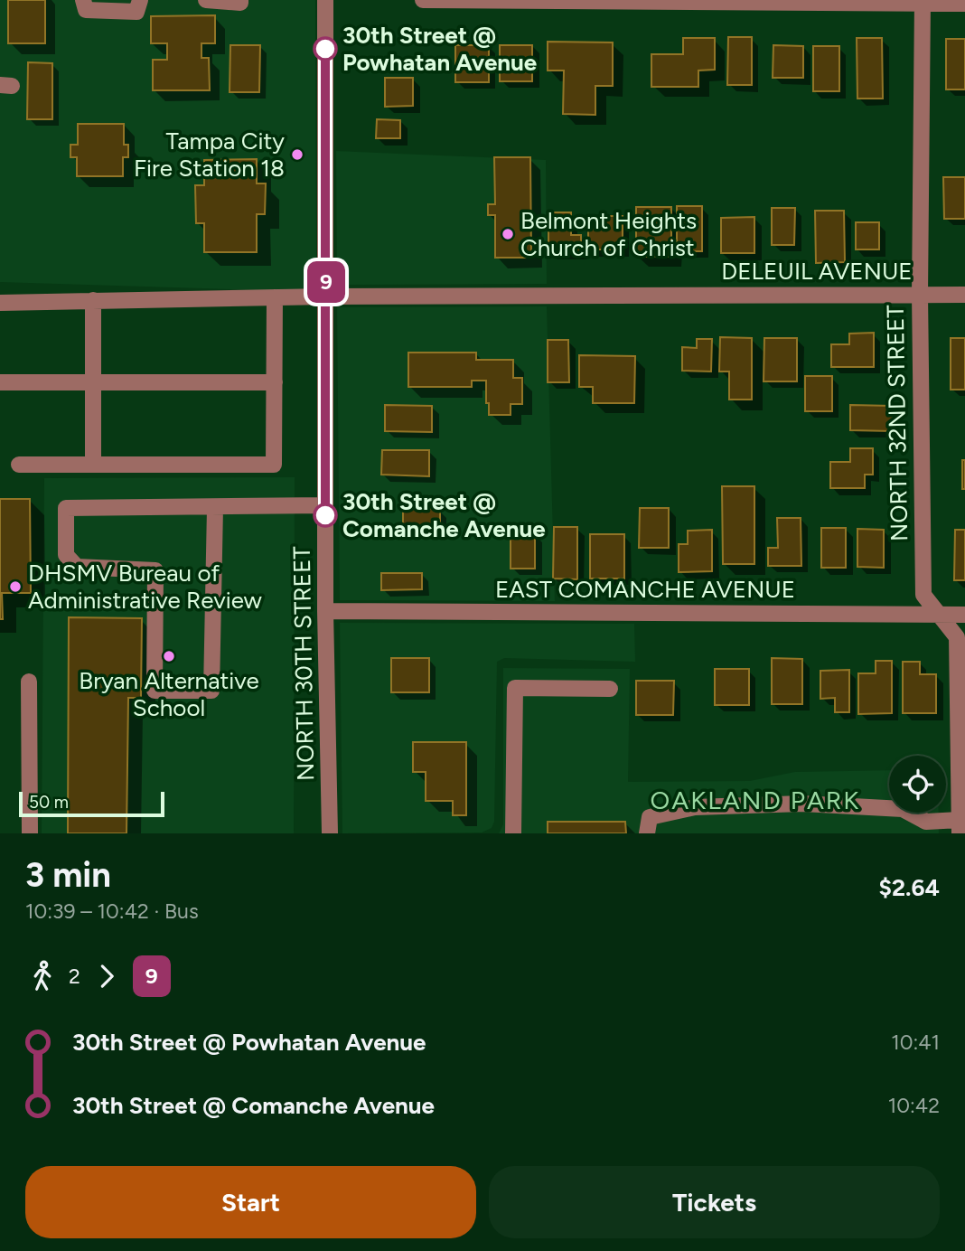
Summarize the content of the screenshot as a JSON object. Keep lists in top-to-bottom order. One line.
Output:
{"streets":{"street":["DELEUIL AVENUE","NORTH 32ND STREET","EAST COMANCHE AVENUE","NORTH 30TH STREET"]},"crossings":[["DELEUIL AVENUE","NORTH 32ND STREET"],["DELEUIL AVENUE","NORTH 30TH STREET"],["NORTH 32ND STREET","EAST COMANCHE AVENUE"],["EAST COMANCHE AVENUE","NORTH 30TH STREET"]],"districts":["OAKLAND PARK"],"places":["30th Street @ Powhatan Avenue","Tampa City Fire Station 18","Belmont Heights Church of Christ","30th Street @ Comanche Avenue","DHSMV Bureau of Administrative Review","Bryan Alternative School"],"lines":["bus line 9"],"scale_bar":"50 m","page":{"on_map":"9","scale":"50 m","heading":["3 min","10:39 – 10:42 · Bus","$2.64"],"legs":["2","9"],"list":[{"name":"30th Street @ Powhatan Avenue","value":"10:41"},{"name":"30th Street @ Comanche Avenue","value":"10:42"}],"buttons":["Start","Tickets"]}}
